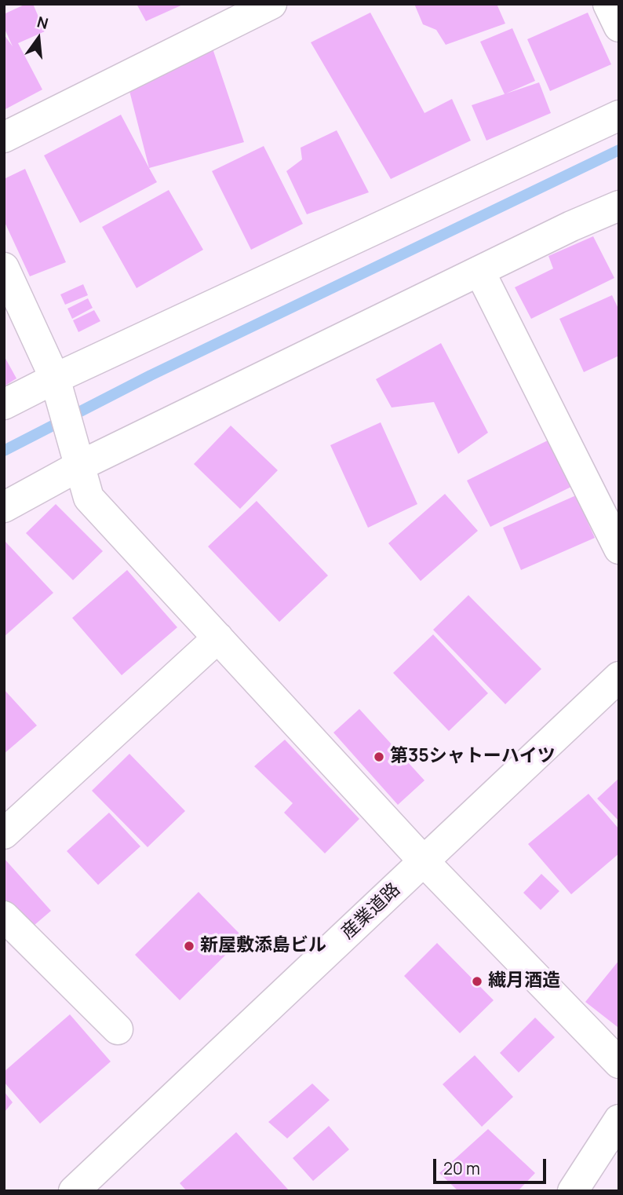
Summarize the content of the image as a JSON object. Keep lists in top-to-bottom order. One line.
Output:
{"streets":{"street":["産業道路"]},"places":["第35シャトーハイツ","新屋敷添島ビル","繊月酒造"],"scale_bar":"20 m","north":"top"}
